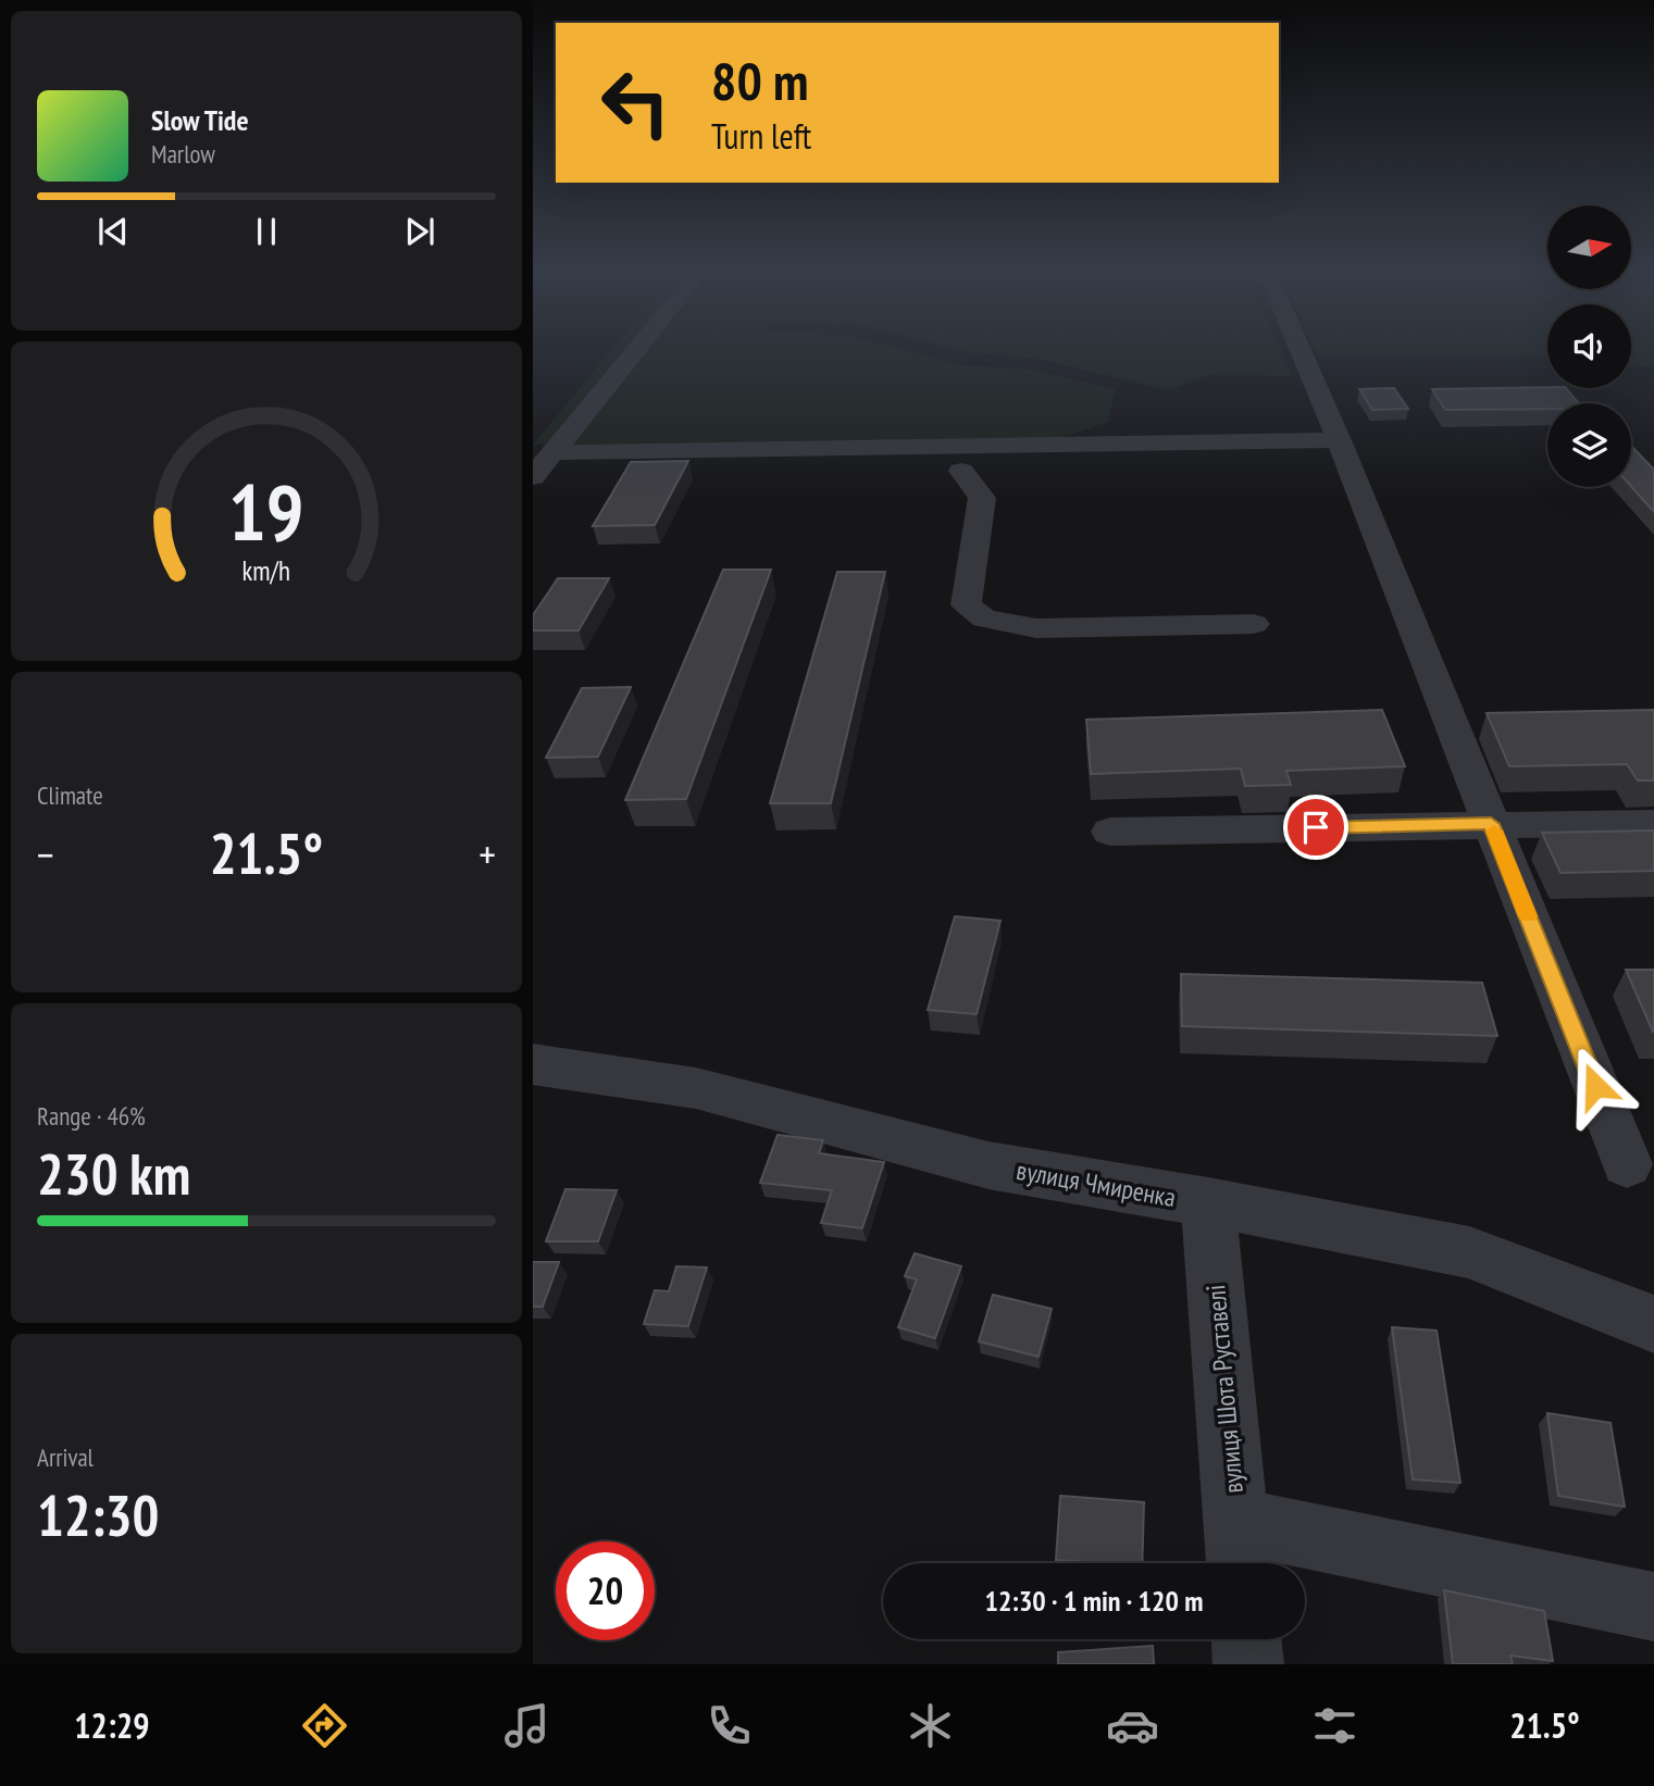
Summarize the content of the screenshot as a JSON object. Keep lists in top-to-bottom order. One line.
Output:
{"streets":{"street":["вулиця Чмиренка","вулиця Шота Руставелі"]},"crossings":[["вулиця Чмиренка","вулиця Шота Руставелі"]],"north":"right","page":{"turn":["80 m","Turn left"],"song":["Slow Tide","Marlow"],"tile":["Climate",["Range · 46%","230 km"],["Arrival","12:30"]],"heat":["−","21.5°","+"],"limit":"20","trip":"12:30 · 1 min · 120 m","tabs":["12:29","21.5°"],"gauge":["19","km/h"]}}
